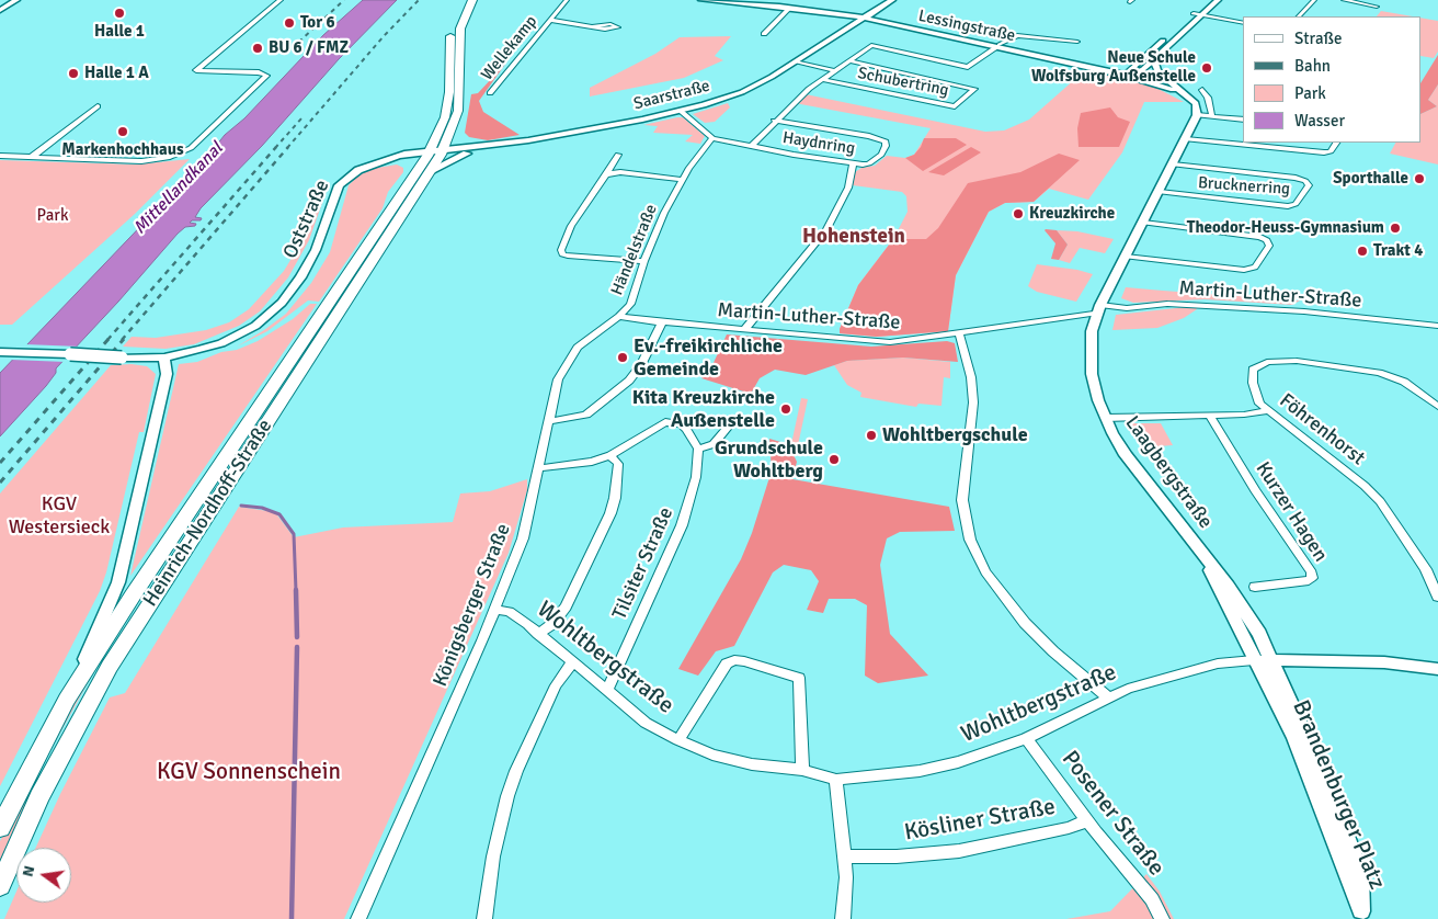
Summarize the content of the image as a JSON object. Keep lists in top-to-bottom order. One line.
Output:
{"streets":{"main road":["Heinrich-Nordhoff-Straße"],"street":["Lessingstraße","Wellekamp","Schubertring","Saarstraße","Haydnring","Brucknerring","Oststraße","Händelstraße","Martin-Luther-Straße","Föhrenhorst","Laagbergstraße","Kurzer Hagen","Tilsiter Straße","Königsberger Straße","Wohltbergstraße","Brandenburger Platz","Posener Straße","Kösliner Straße"]},"crossings":[["Lessingstraße","Saarstraße"],["Schubertring","Saarstraße"],["Schubertring","Haydnring"],["Saarstraße","Haydnring"],["Saarstraße","Heinrich-Nordhoff-Straße"],["Haydnring","Händelstraße"],["Brucknerring","Laagbergstraße"],["Händelstraße","Martin-Luther-Straße"],["Händelstraße","Königsberger Straße"],["Martin-Luther-Straße","Laagbergstraße"],["Martin-Luther-Straße","Königsberger Straße"],["Laagbergstraße","Wohltbergstraße"],["Laagbergstraße","Brandenburger Platz"],["Tilsiter Straße","Wohltbergstraße"],["Königsberger Straße","Wohltbergstraße"],["Wohltbergstraße","Brandenburger Platz"],["Wohltbergstraße","Posener Straße"],["Posener Straße","Kösliner Straße"]],"districts":["Hohenstein"],"water":["Mittellandkanal"],"parks":["Park","KGV Westersieck","KGV Sonnenschein"],"places":["Halle 1","Tor 6","BU 6 / FMZ","Neue Schule Wolfsburg Außenstelle","Halle 1 A","Markenhochhaus","Sporthalle","Kreuzkirche","Theodor-Heuss-Gymnasium","Trakt 4","Ev.-freikirchliche Gemeinde","Kita Kreuzkirche Außenstelle","Wohltbergschule","Grundschule Wohltberg"],"legend":["Straße","Bahn","Park","Wasser"],"north":"left"}
